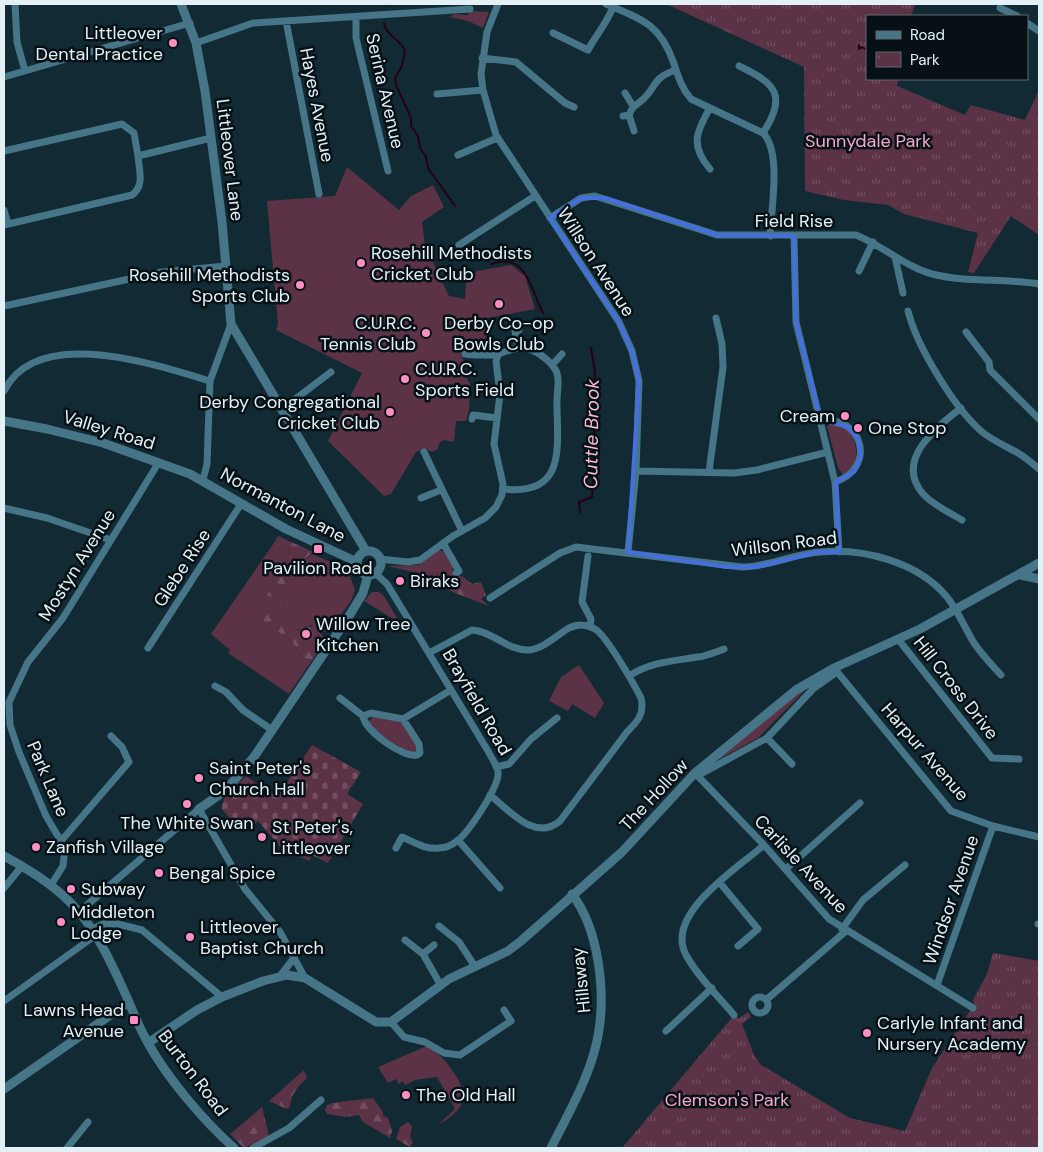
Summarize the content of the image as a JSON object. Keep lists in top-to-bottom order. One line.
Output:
{"streets":{"street":["Serina Avenue","Hayes Avenue","Littleover Lane","Field Rise","Willson Avenue","Valley Road","Normanton Lane","Willson Road","Mostyn Avenue","Glebe Rise","Hill Cross Drive","Brayfield Road","Harpur Avenue","Park Lane","The Hollow","Carlisle Avenue","Windsor Avenue","Hillsway","Burton Road"]},"crossings":[["Littleover Lane","Normanton Lane"],["Field Rise","Willson Avenue"],["Willson Avenue","Willson Road"],["Valley Road","Normanton Lane"],["Valley Road","Mostyn Avenue"],["Normanton Lane","Glebe Rise"],["Normanton Lane","Brayfield Road"],["Willson Road","The Hollow"],["Mostyn Avenue","Park Lane"],["Hill Cross Drive","The Hollow"],["Harpur Avenue","The Hollow"],["Harpur Avenue","Windsor Avenue"],["Park Lane","Burton Road"],["The Hollow","Carlisle Avenue"],["The Hollow","Hillsway"],["Carlisle Avenue","Windsor Avenue"]],"water":["Cuttle Brook"],"parks":["Sunnydale Park","Clemson's Park"],"places":{"other":["Littleover Dental Practice","Rosehill Methodists Cricket Club","Rosehill Methodists Sports Club","Derby Co-op Bowls Club","C.U.R.C. Tennis Club","C.U.R.C. Sports Field","Derby Congregational Cricket Club","Cream","One Stop","Biraks","Willow Tree Kitchen","Saint Peter's Church Hall","The White Swan","St Peter's, Littleover","Zanfish Village","Bengal Spice","Subway","Middleton Lodge","Littleover Baptist Church","Carlyle Infant and Nursery Academy","The Old Hall"],"transit":["Pavilion Road","Lawns Head Avenue"]},"legend":["Road","Park"]}
